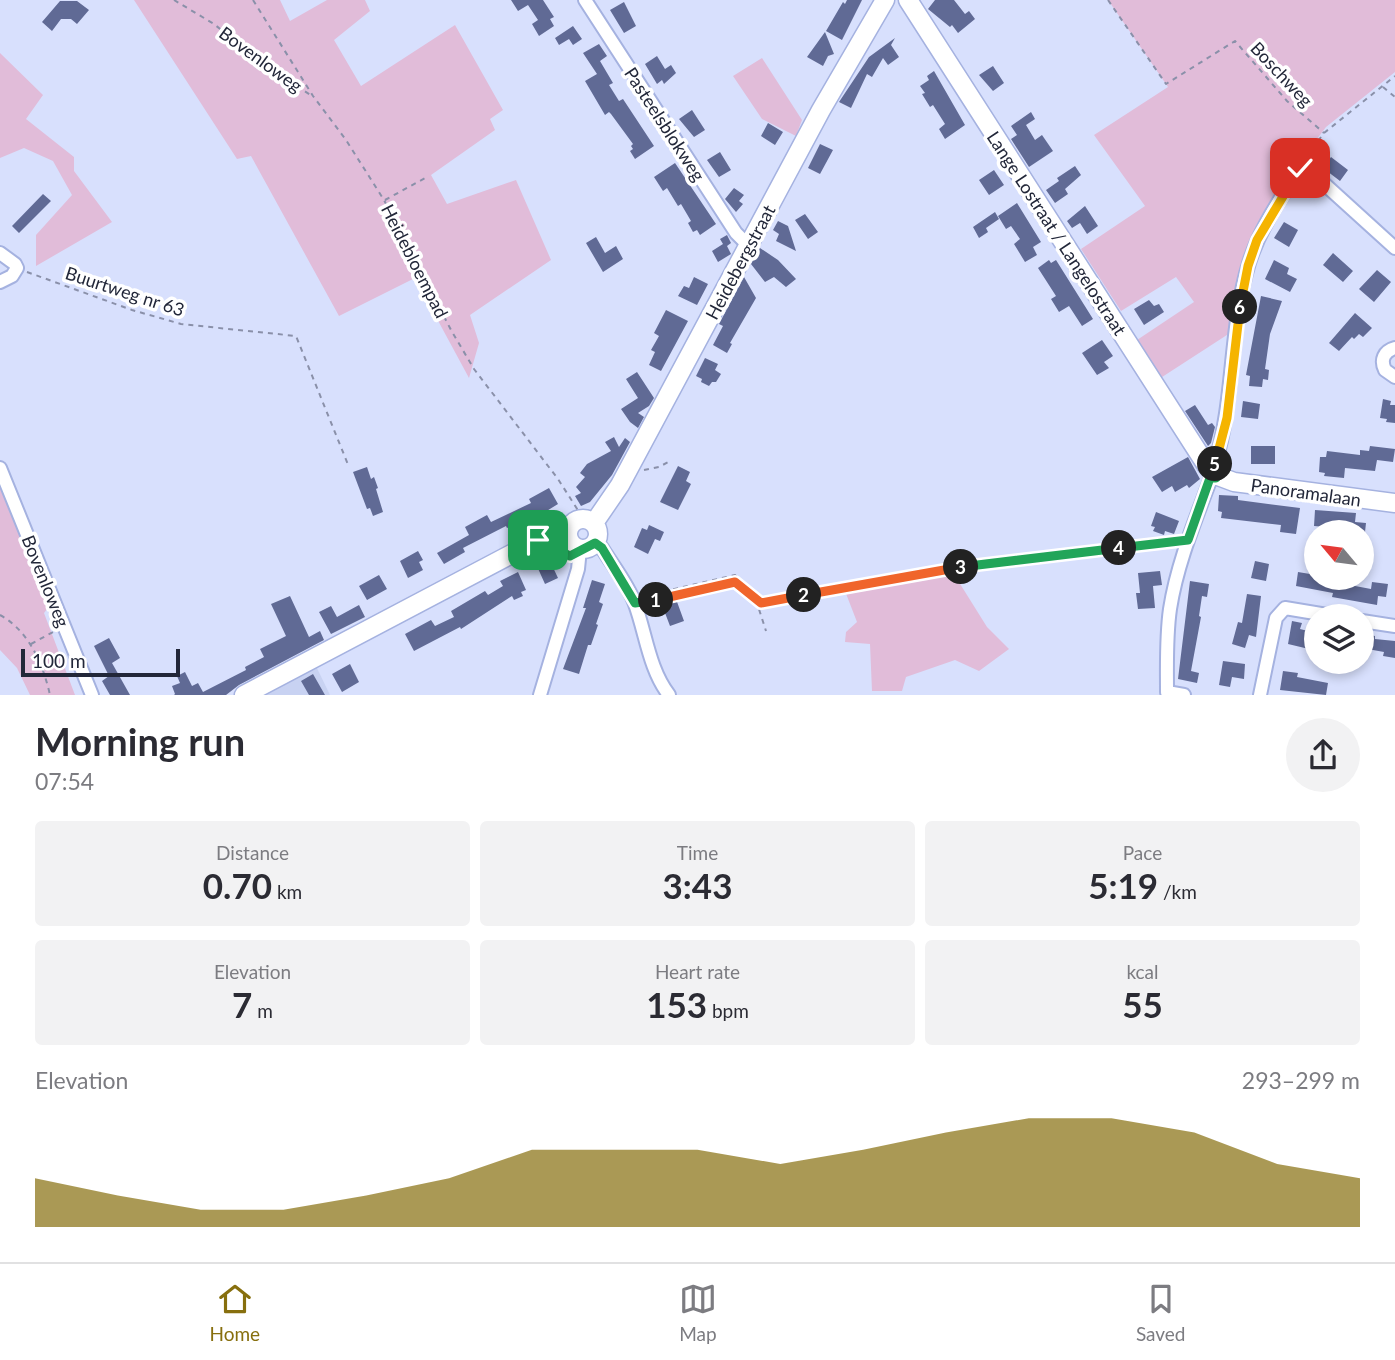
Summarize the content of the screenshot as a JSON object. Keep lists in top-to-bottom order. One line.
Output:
{"streets":{"street":["Bovenloweg","Pasteelsblokweg","Lange Lostraat / Langelostraat","Heidebergstraat","Panoramalaan"],"path":["Boschweg","Heidebloempad","Buurtweg nr 63"]},"crossings":[["Bovenloweg","Heidebloempad"],["Pasteelsblokweg","Heidebergstraat"],["Lange Lostraat / Langelostraat","Panoramalaan"],["Heidebloempad","Heidebergstraat"]],"scale_bar":"100 m","north":"top left","page":{"pins":["6","5","4","3","2","1"],"scale":"100 m","heading":["Morning run","07:54"],"stats":[["Distance","0.70 km"],["Time","3:43"],["Pace","5:19 /km"],["Elevation","7 m"],["Heart rate","153 bpm"],["kcal","55"]],"chart":["Elevation","293–299 m"],"tabs":["Home","Map","Saved"]}}
